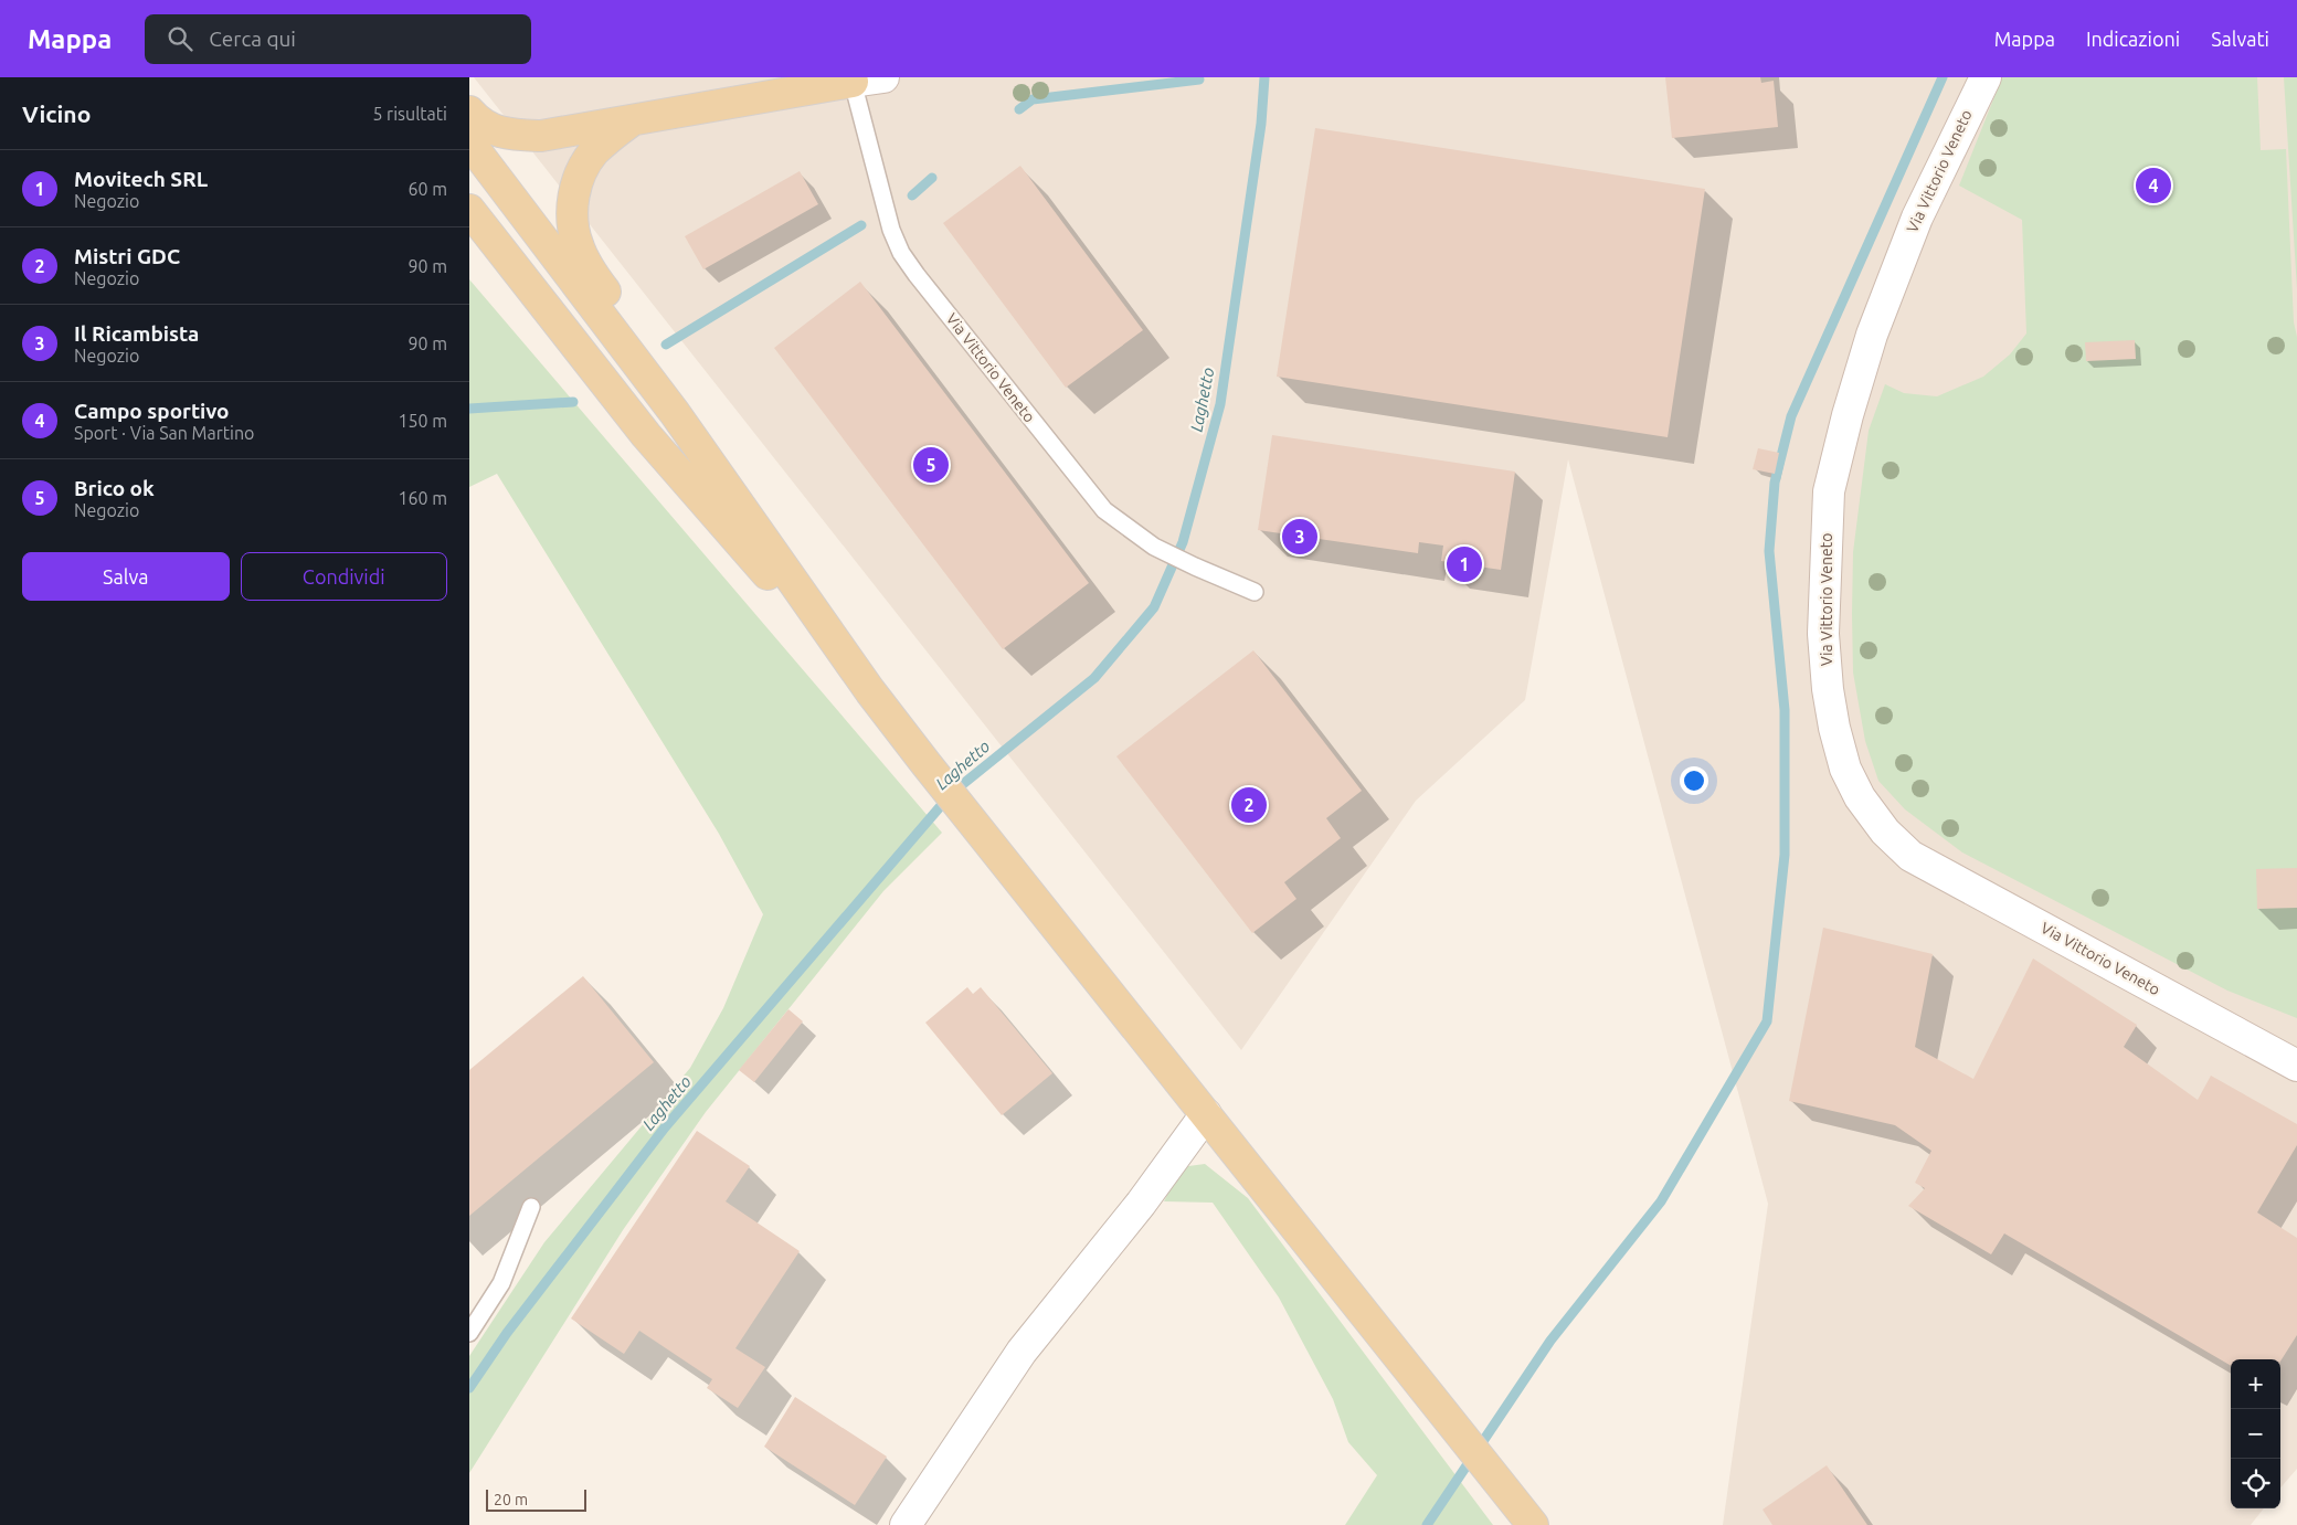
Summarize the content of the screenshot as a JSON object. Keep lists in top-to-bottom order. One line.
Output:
{"streets":{"street":["Via Vittorio Veneto"]},"water":["Laghetto"],"scale_bar":"20 m","page":{"header":"Mappa","search":"Cerca qui","nav":["Mappa","Indicazioni","Salvati"],"heading":["Vicino","5 risultati"],"list":[{"mark":"1","name":"Movitech SRL","note":"Negozio","value":"60 m"},{"mark":"2","name":"Mistri GDC","note":"Negozio","value":"90 m"},{"mark":"3","name":"Il Ricambista","note":"Negozio","value":"90 m"},{"mark":"4","name":"Campo sportivo","note":"Sport · Via San Martino","value":"150 m"},{"mark":"5","name":"Brico ok","note":"Negozio","value":"160 m"}],"pins":["4","5","3","1","2"],"buttons":["Salva","Condividi"],"map_buttons":["+","−"],"scale":"20 m"}}
